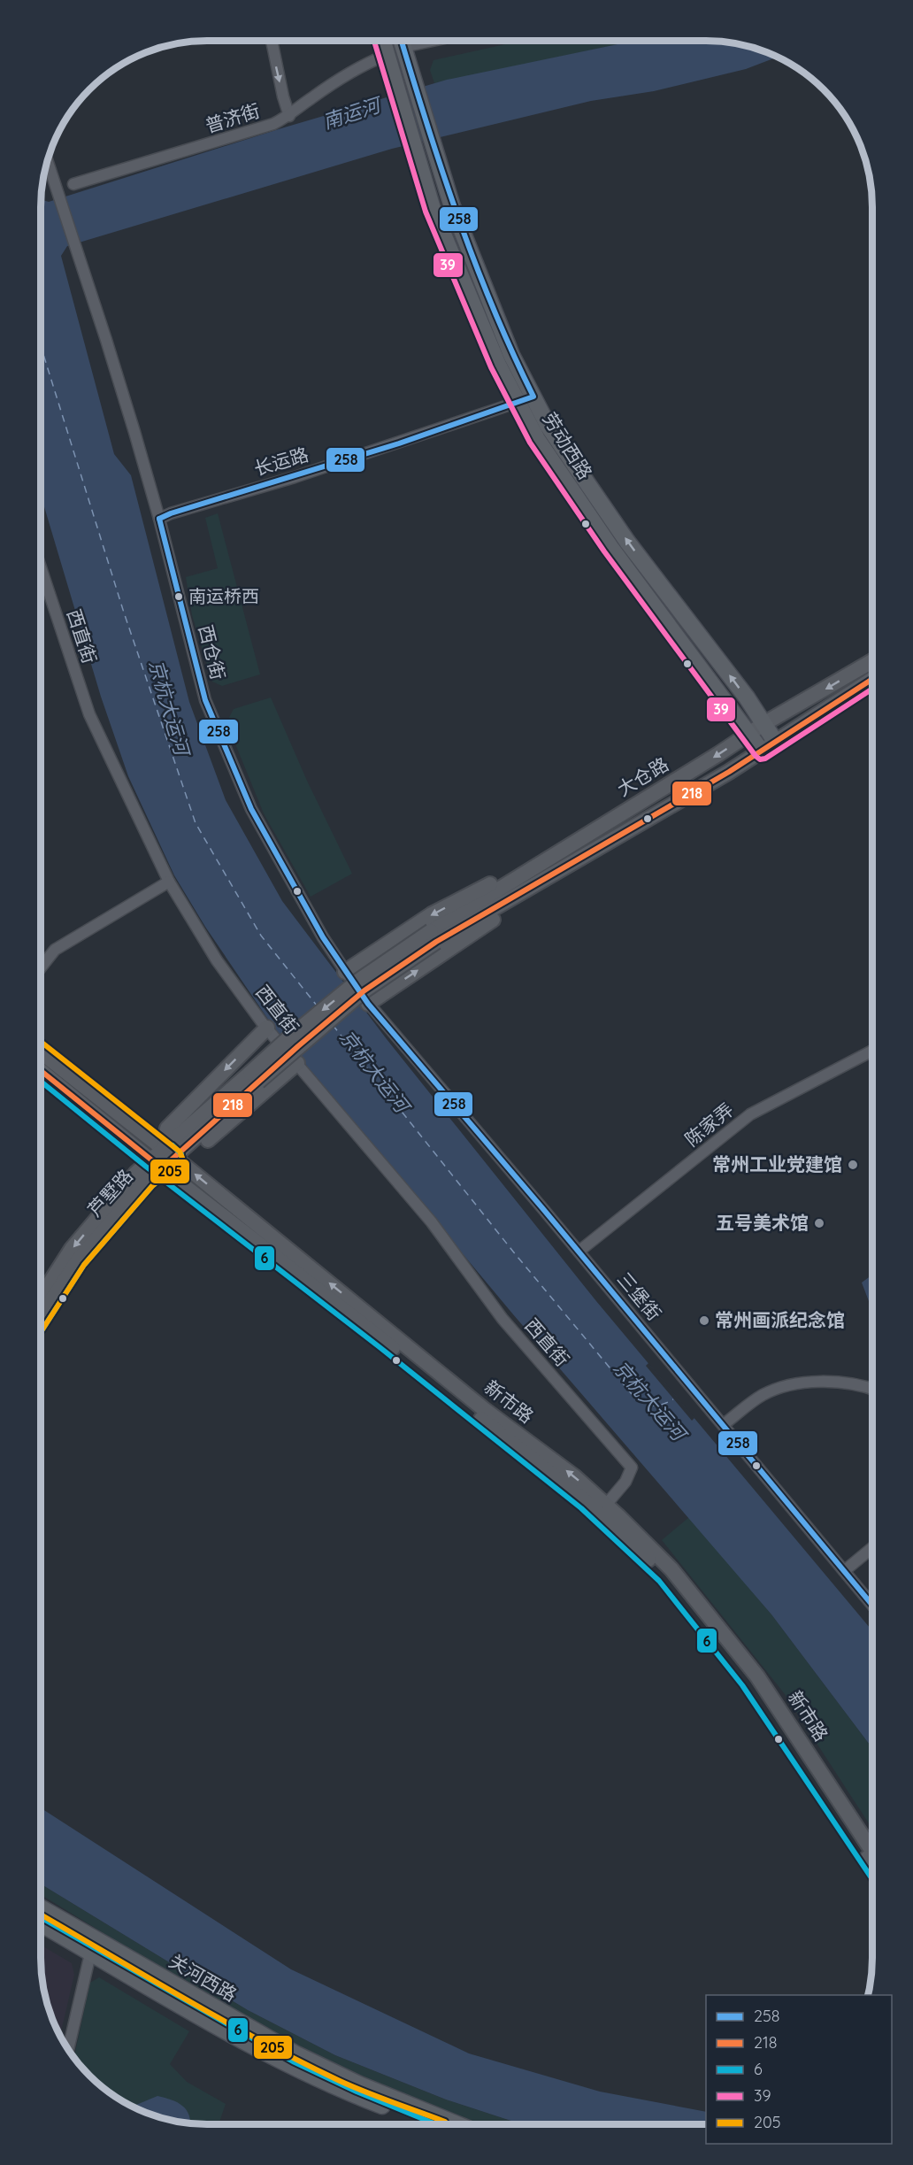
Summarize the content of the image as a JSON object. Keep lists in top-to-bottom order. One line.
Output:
{"streets":{"main road":["劳动西路","大仓路","芦墅路","新市路","关河西路"],"street":["普济街","长运路","西直街","西仓街","陈家弄","三堡街"]},"crossings":[["普济街","劳动西路"],["劳动西路","长运路"],["劳动西路","大仓路"],["长运路","西仓街"],["西直街","新市路"],["西仓街","三堡街"],["大仓路","芦墅路"],["陈家弄","三堡街"],["芦墅路","新市路"]],"water":["南运河","京杭大运河"],"places":["南运桥西","常州工业党建馆","五号美术馆","常州画派纪念馆"],"lines":["transit line 258","transit line 39","transit line 218","transit line 205","transit line 6"],"legend":["258","218","6","39","205"]}
